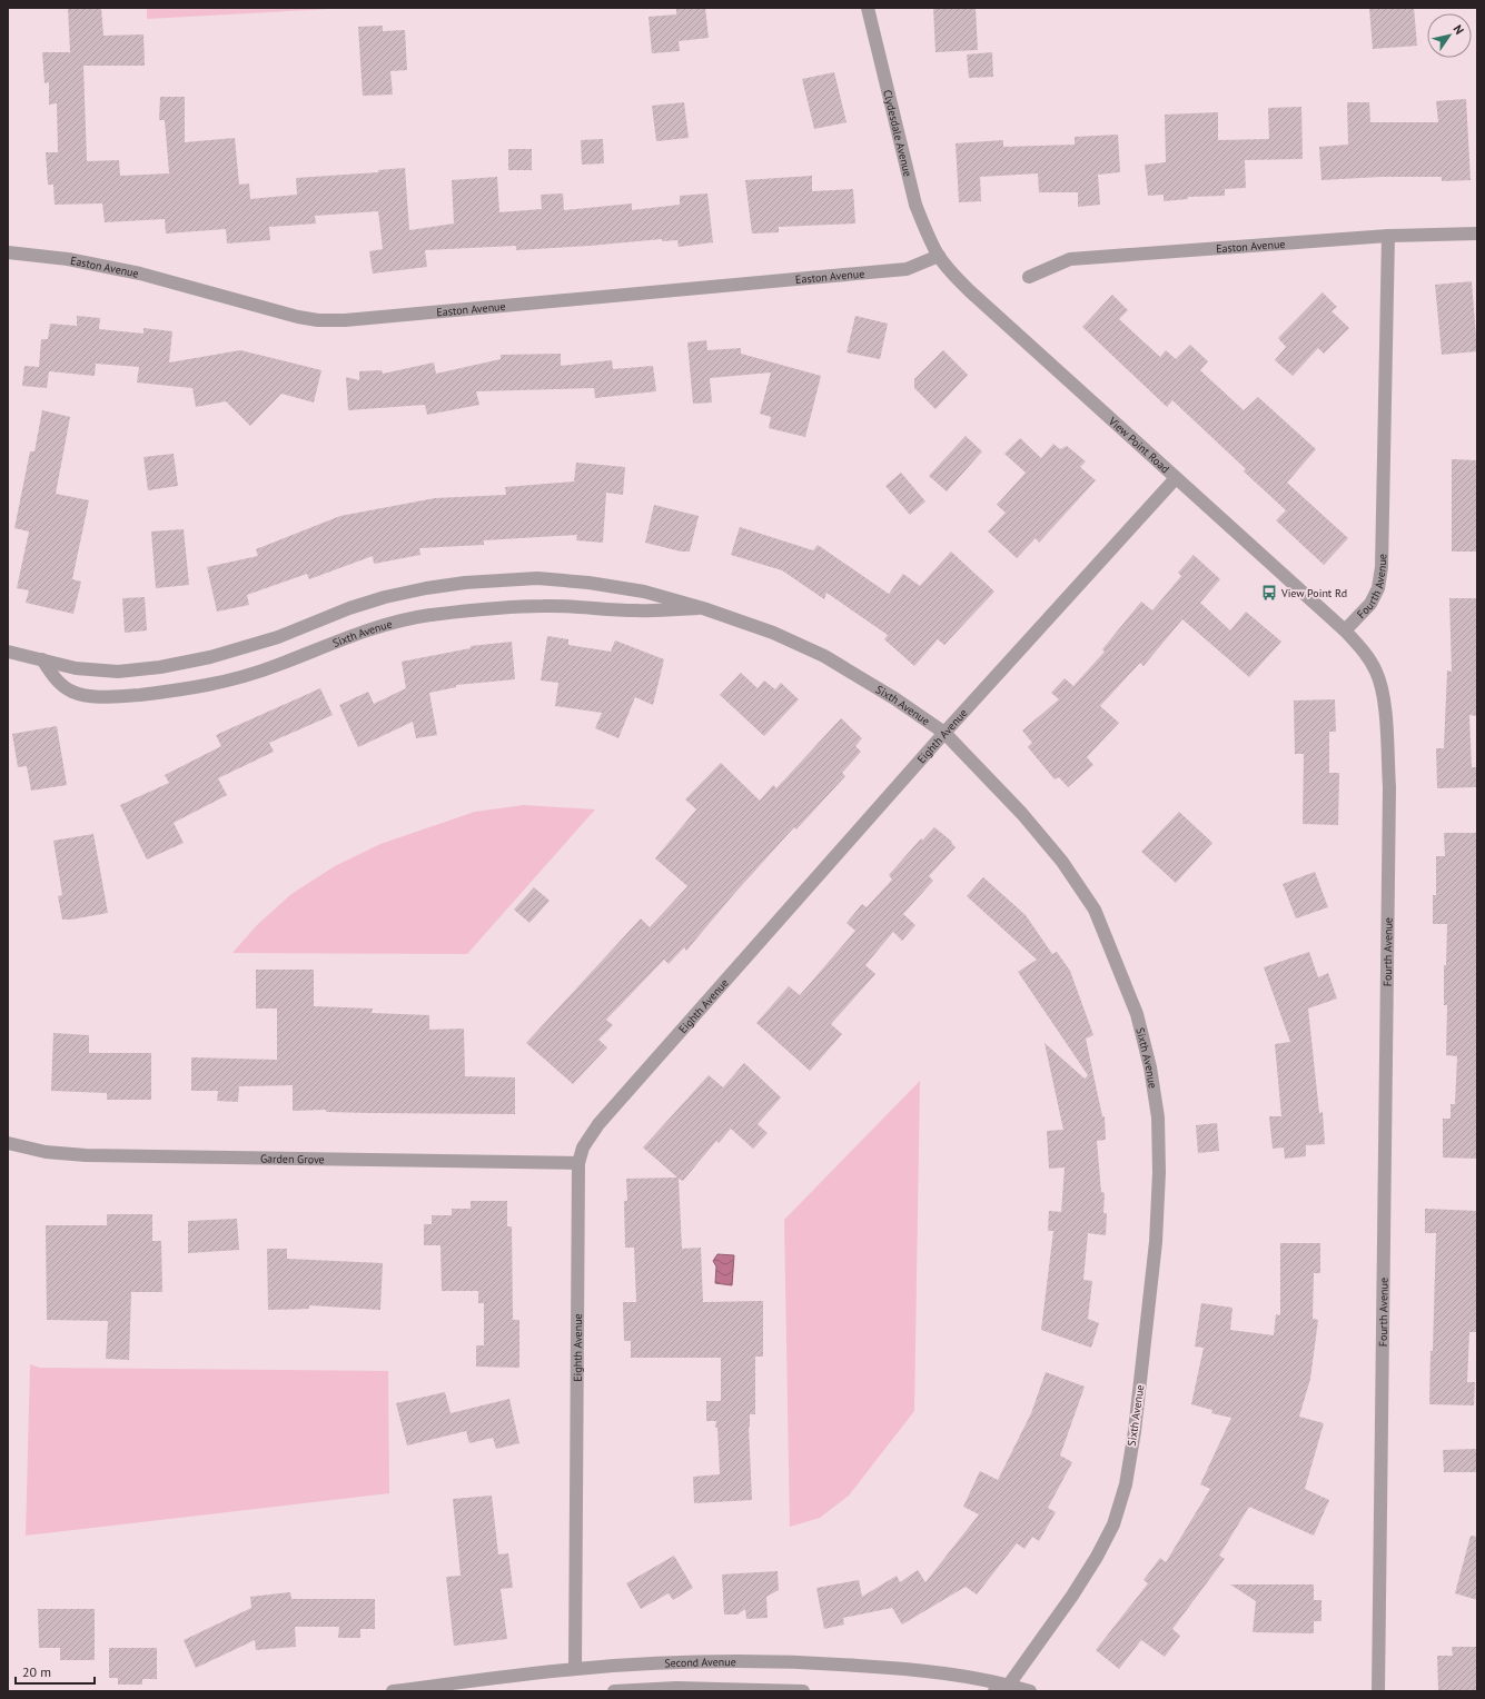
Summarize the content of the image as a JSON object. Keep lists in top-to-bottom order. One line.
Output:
{"streets":{"street":["Clydesdale Avenue","Easton Avenue","View Point Road","Fourth Avenue","Sixth Avenue","Eighth Avenue","Garden Grove","Second Avenue"]},"crossings":[["Clydesdale Avenue","Easton Avenue"],["Clydesdale Avenue","View Point Road"],["Easton Avenue","View Point Road"],["Easton Avenue","Fourth Avenue"],["View Point Road","Fourth Avenue"],["View Point Road","Eighth Avenue"],["Sixth Avenue","Eighth Avenue"],["Sixth Avenue","Second Avenue"],["Eighth Avenue","Garden Grove"],["Eighth Avenue","Second Avenue"]],"places":{"bus stop":["View Point Rd"]},"scale_bar":"20 m","north":"top right"}
